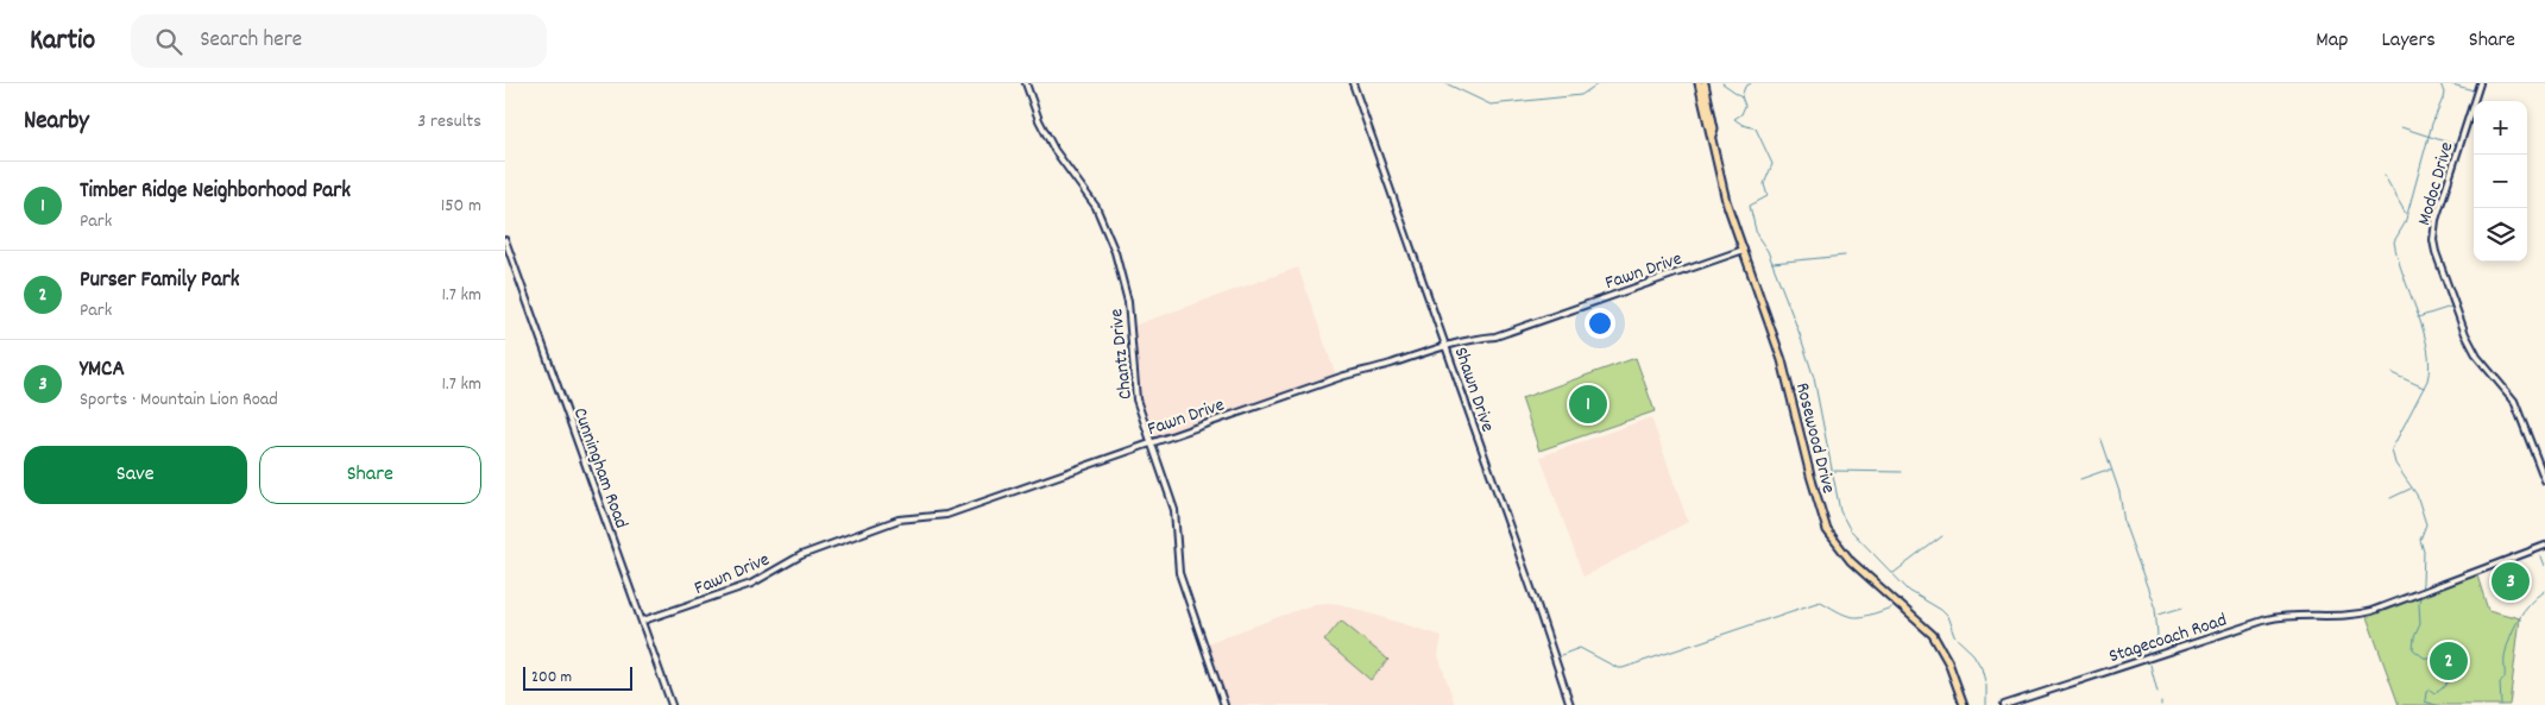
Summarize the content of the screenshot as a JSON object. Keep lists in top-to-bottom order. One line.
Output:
{"streets":{"main road":["Rosewood Drive"],"street":["Modoc Drive","Fawn Drive","Chantz Drive","Shawn Drive","Cunningham Road","Stagecoach Road"]},"crossings":[["Fawn Drive","Chantz Drive"],["Fawn Drive","Shawn Drive"],["Fawn Drive","Rosewood Drive"],["Fawn Drive","Cunningham Road"]],"scale_bar":"200 m","page":{"header":"Kartio","search":"Search here","nav":["Map","Layers","Share"],"heading":["Nearby","3 results"],"map_buttons":["+","−"],"list":[{"mark":"1","name":"Timber Ridge Neighborhood Park","note":"Park","value":"150 m"},{"mark":"2","name":"Purser Family Park","note":"Park","value":"1.7 km"},{"mark":"3","name":"YMCA","note":"Sports · Mountain Lion Road","value":"1.7 km"}],"pins":["1","3","2"],"buttons":["Save","Share"],"scale":"200 m"}}
